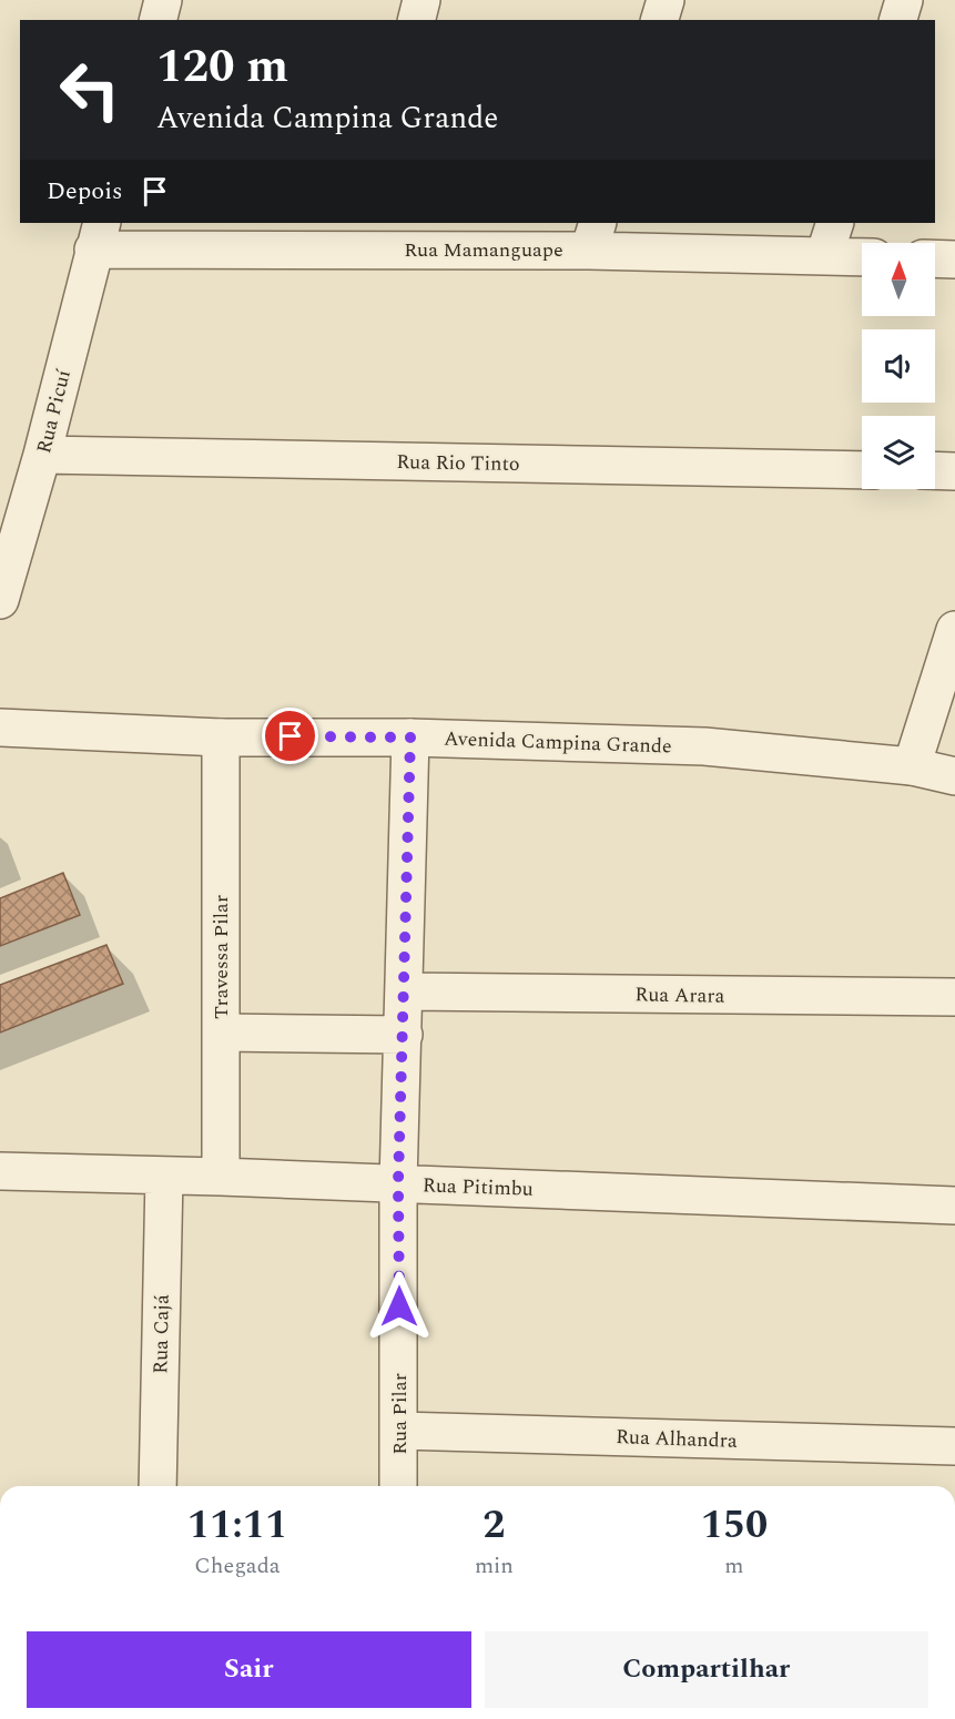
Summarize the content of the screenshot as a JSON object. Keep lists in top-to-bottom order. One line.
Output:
{"streets":{"street":["Rua Mamanguape","Rua Picuí","Rua Rio Tinto","Avenida Campina Grande","Travessa Pilar","Rua Arara","Rua Pitimbu","Rua Cajá","Rua Pilar","Rua Alhandra"]},"crossings":[["Rua Mamanguape","Rua Picuí"],["Rua Picuí","Rua Rio Tinto"],["Avenida Campina Grande","Travessa Pilar"],["Avenida Campina Grande","Rua Pilar"],["Travessa Pilar","Rua Pitimbu"],["Rua Arara","Rua Pilar"],["Rua Pitimbu","Rua Cajá"],["Rua Pitimbu","Rua Pilar"],["Rua Pilar","Rua Alhandra"]],"north":"top","page":{"turn":["120 m","Avenida Campina Grande"],"then":"Depois","eta":["11:11","Chegada","2","min","150","m"],"buttons":["Sair","Compartilhar"]}}
